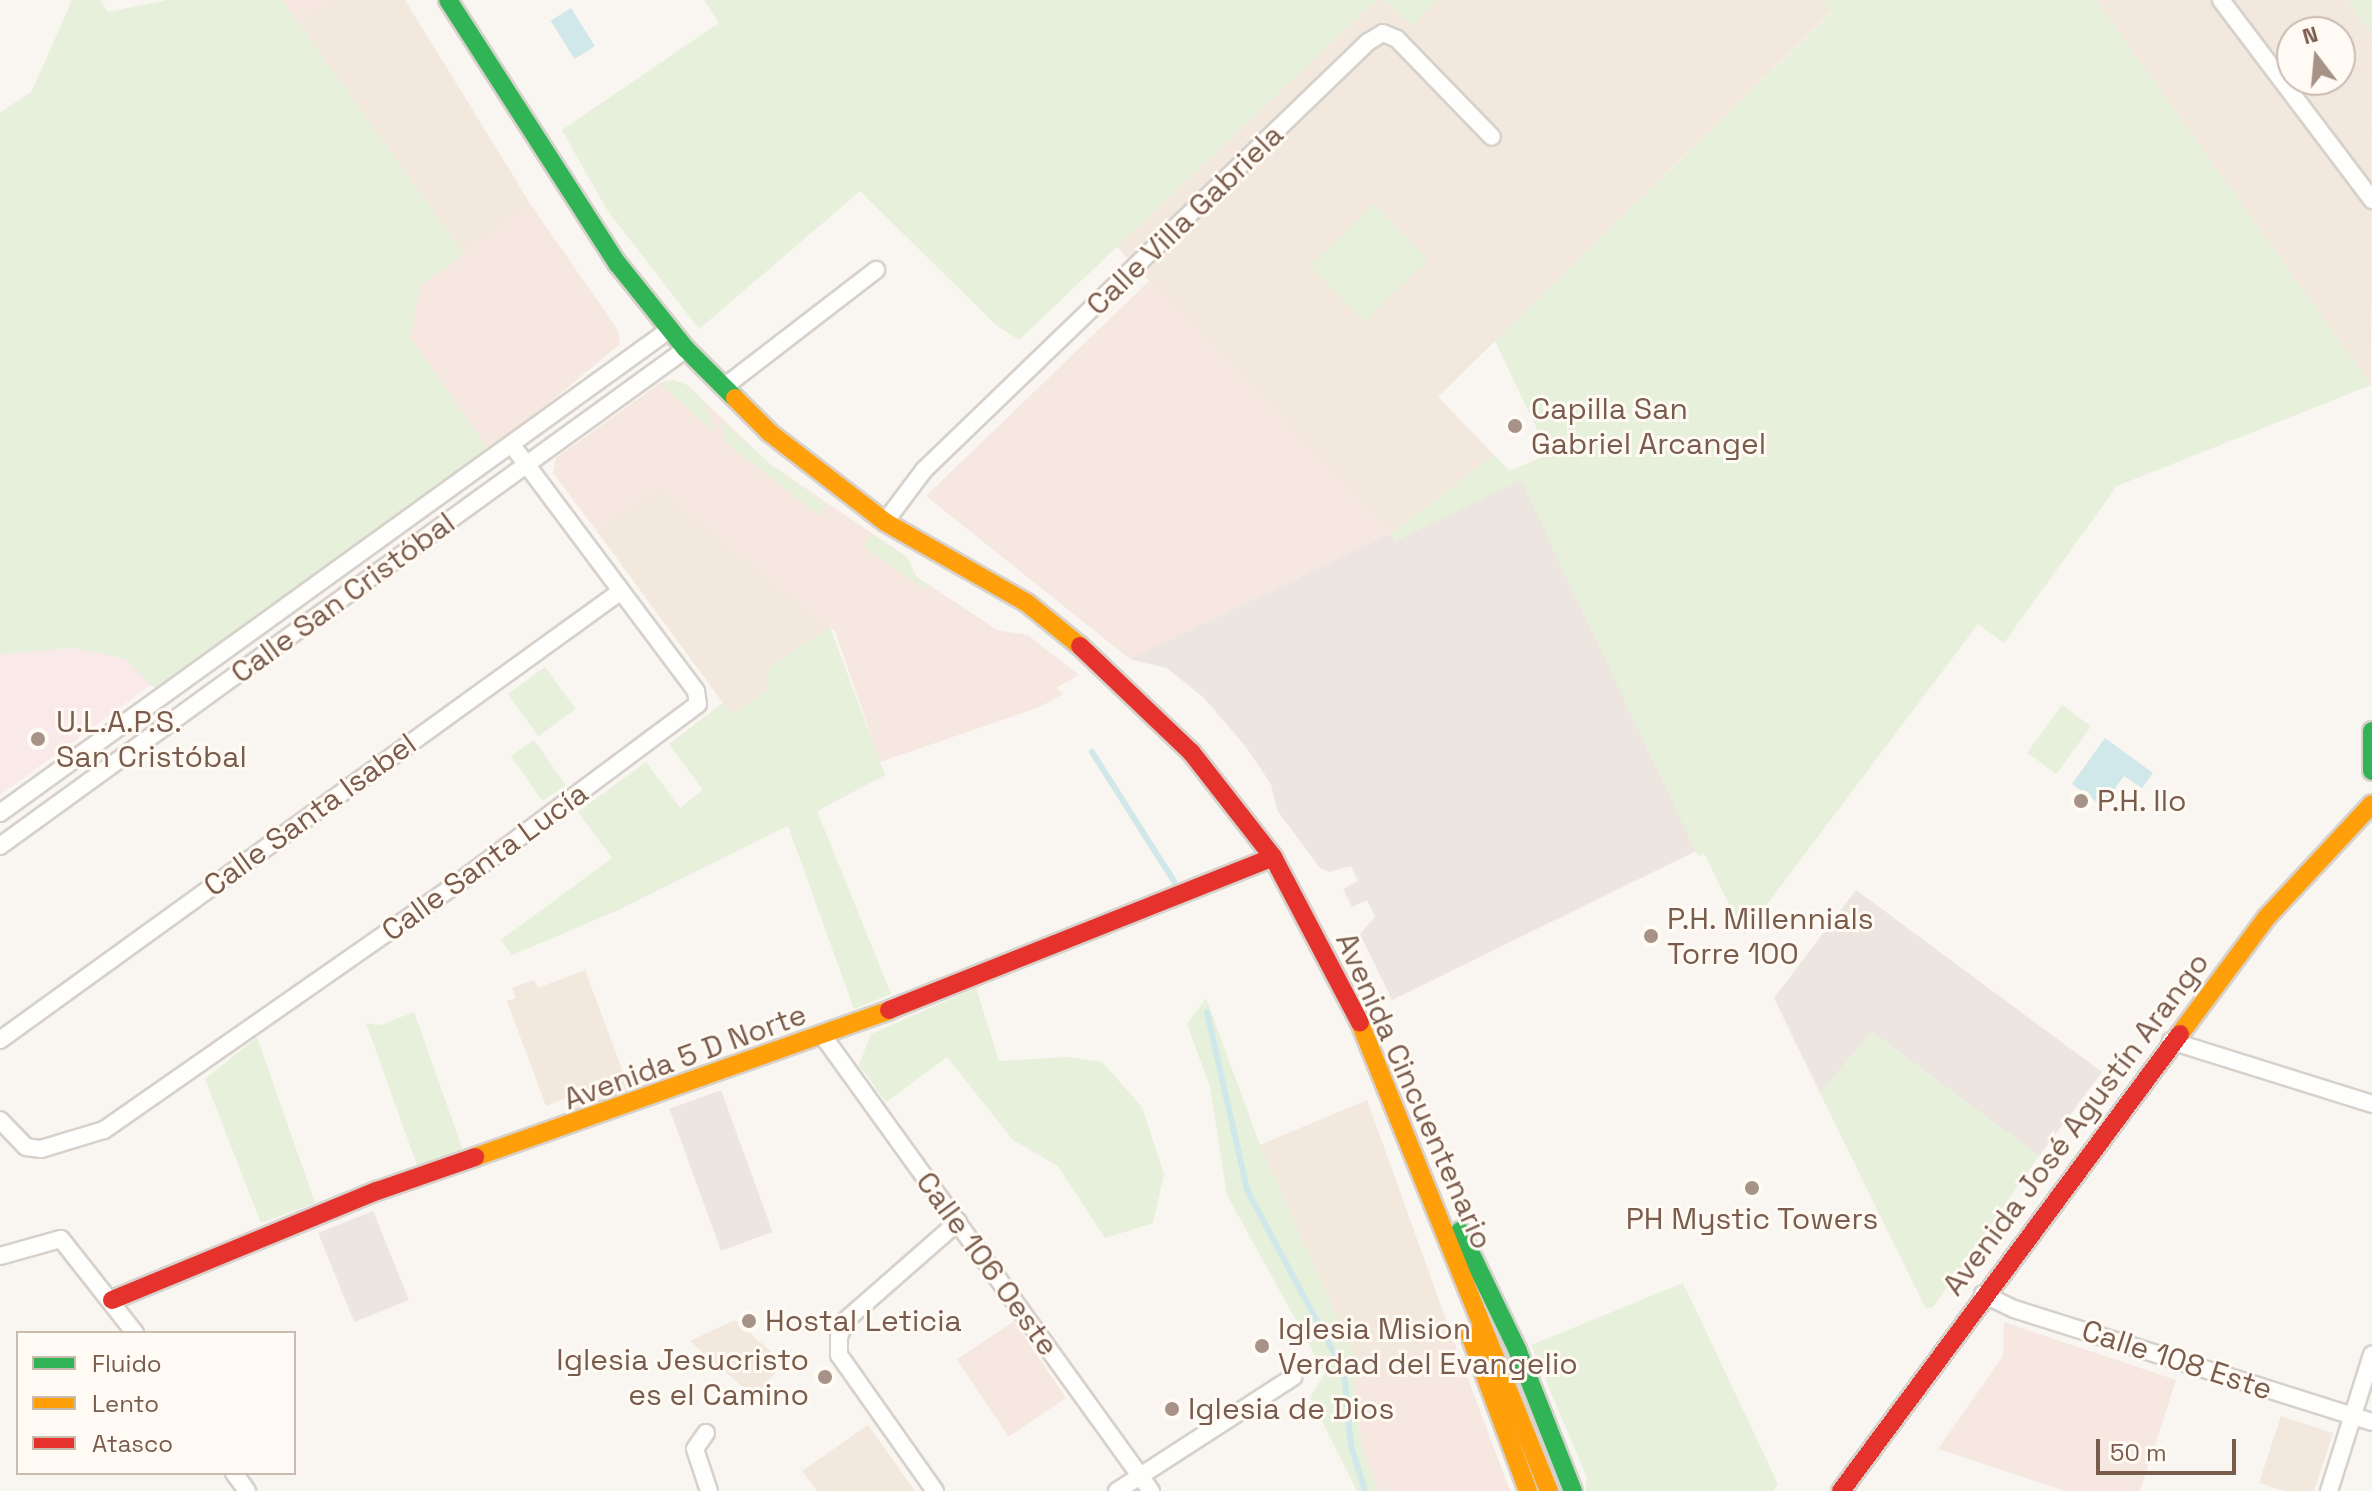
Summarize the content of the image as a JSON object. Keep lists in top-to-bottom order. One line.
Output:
{"streets":{"main road":["Avenida 5 D Norte","Avenida Cincuentenario","Avenida José Agustín Arango"],"street":["Calle Villa Gabriela","Calle San Cristóbal","Calle Santa Isabel","Calle Santa Lucía","Calle 106 Oeste","Calle 108 Este"]},"crossings":[["Calle Villa Gabriela","Avenida Cincuentenario"],["Calle San Cristóbal","Calle Santa Lucía"],["Calle San Cristóbal","Avenida Cincuentenario"],["Calle Santa Isabel","Calle Santa Lucía"],["Avenida 5 D Norte","Avenida Cincuentenario"],["Avenida 5 D Norte","Calle 106 Oeste"],["Avenida José Agustín Arango","Calle 108 Este"]],"places":["Capilla San Gabriel Arcangel","U.L.A.P.S. San Cristóbal","P.H. Ilo","P.H. Millennials Torre 100","PH Mystic Towers","Hostal Leticia","Iglesia Mision Verdad del Evangelio","Iglesia Jesucristo es el Camino","Iglesia de Dios"],"legend":["Fluido","Lento","Atasco"],"scale_bar":"50 m","north":"top"}
